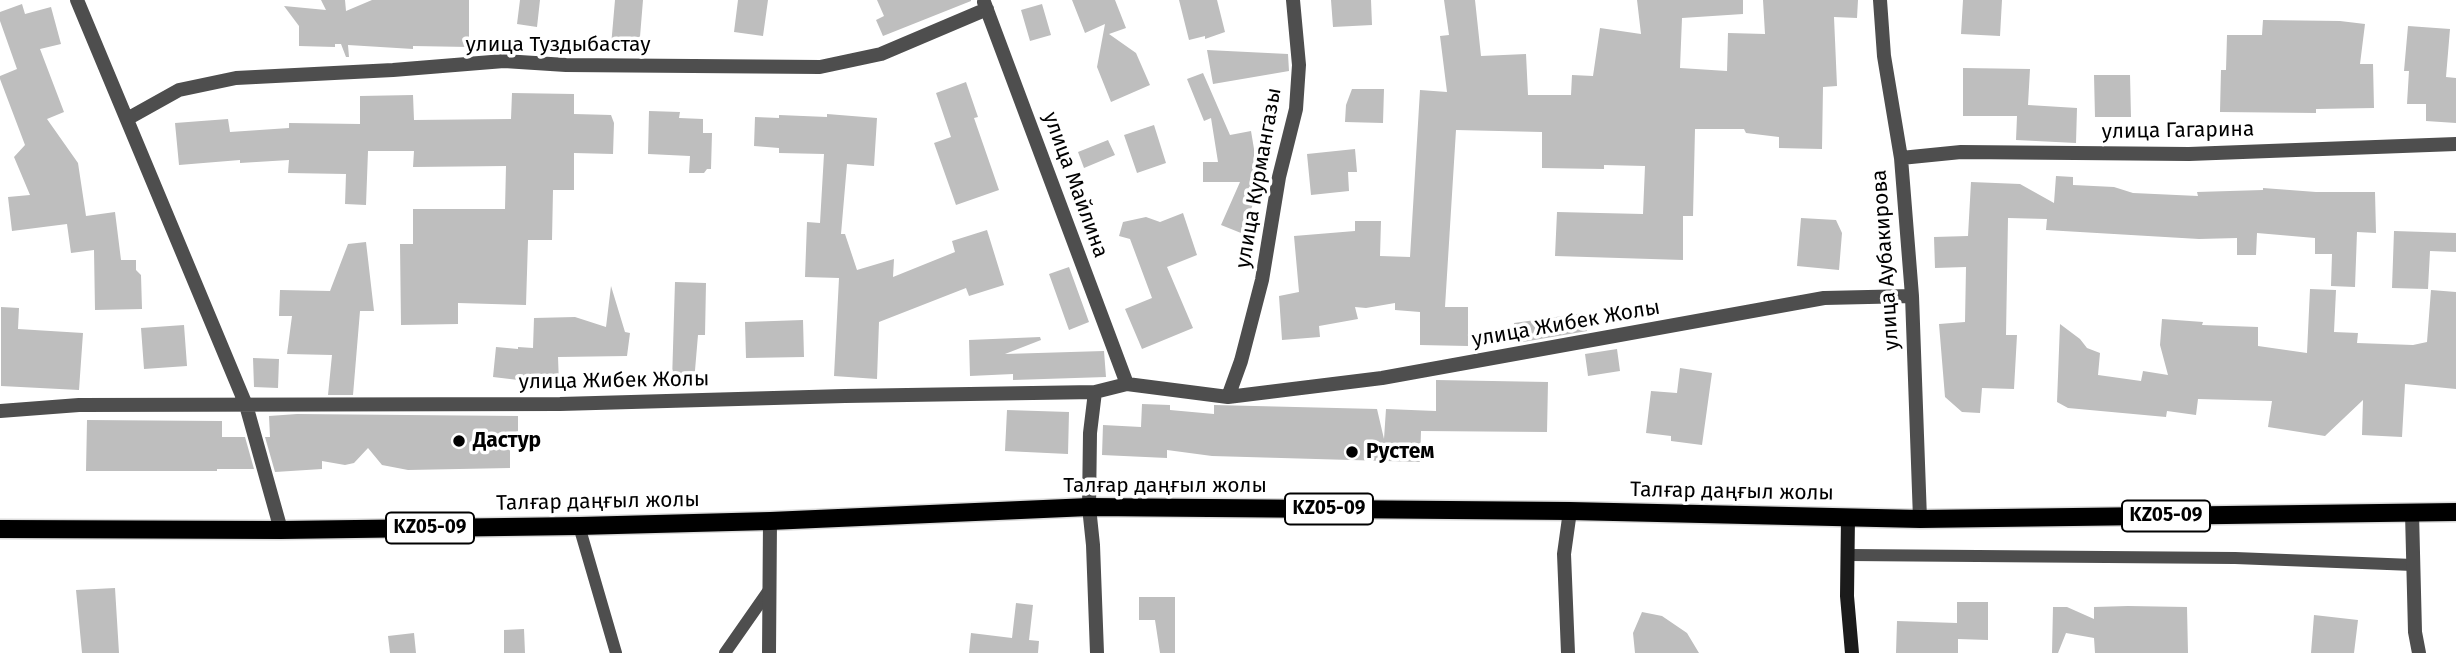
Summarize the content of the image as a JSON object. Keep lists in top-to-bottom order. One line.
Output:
{"streets":{"main road":["Талғар даңғыл жолы","KZ05-09"],"street":["улица Туздыбастау","улица Гагарина","улица Курмангазы","улица Майлина","улица Аубакирова","улица Жибек Жолы"]},"crossings":[["улица Туздыбастау","улица Майлина"],["улица Гагарина","улица Аубакирова"],["улица Курмангазы","улица Жибек Жолы"],["улица Майлина","улица Жибек Жолы"],["улица Аубакирова","улица Жибек Жолы"],["улица Аубакирова","Талғар даңғыл жолы"]],"places":["Дастур","Рустем"]}
